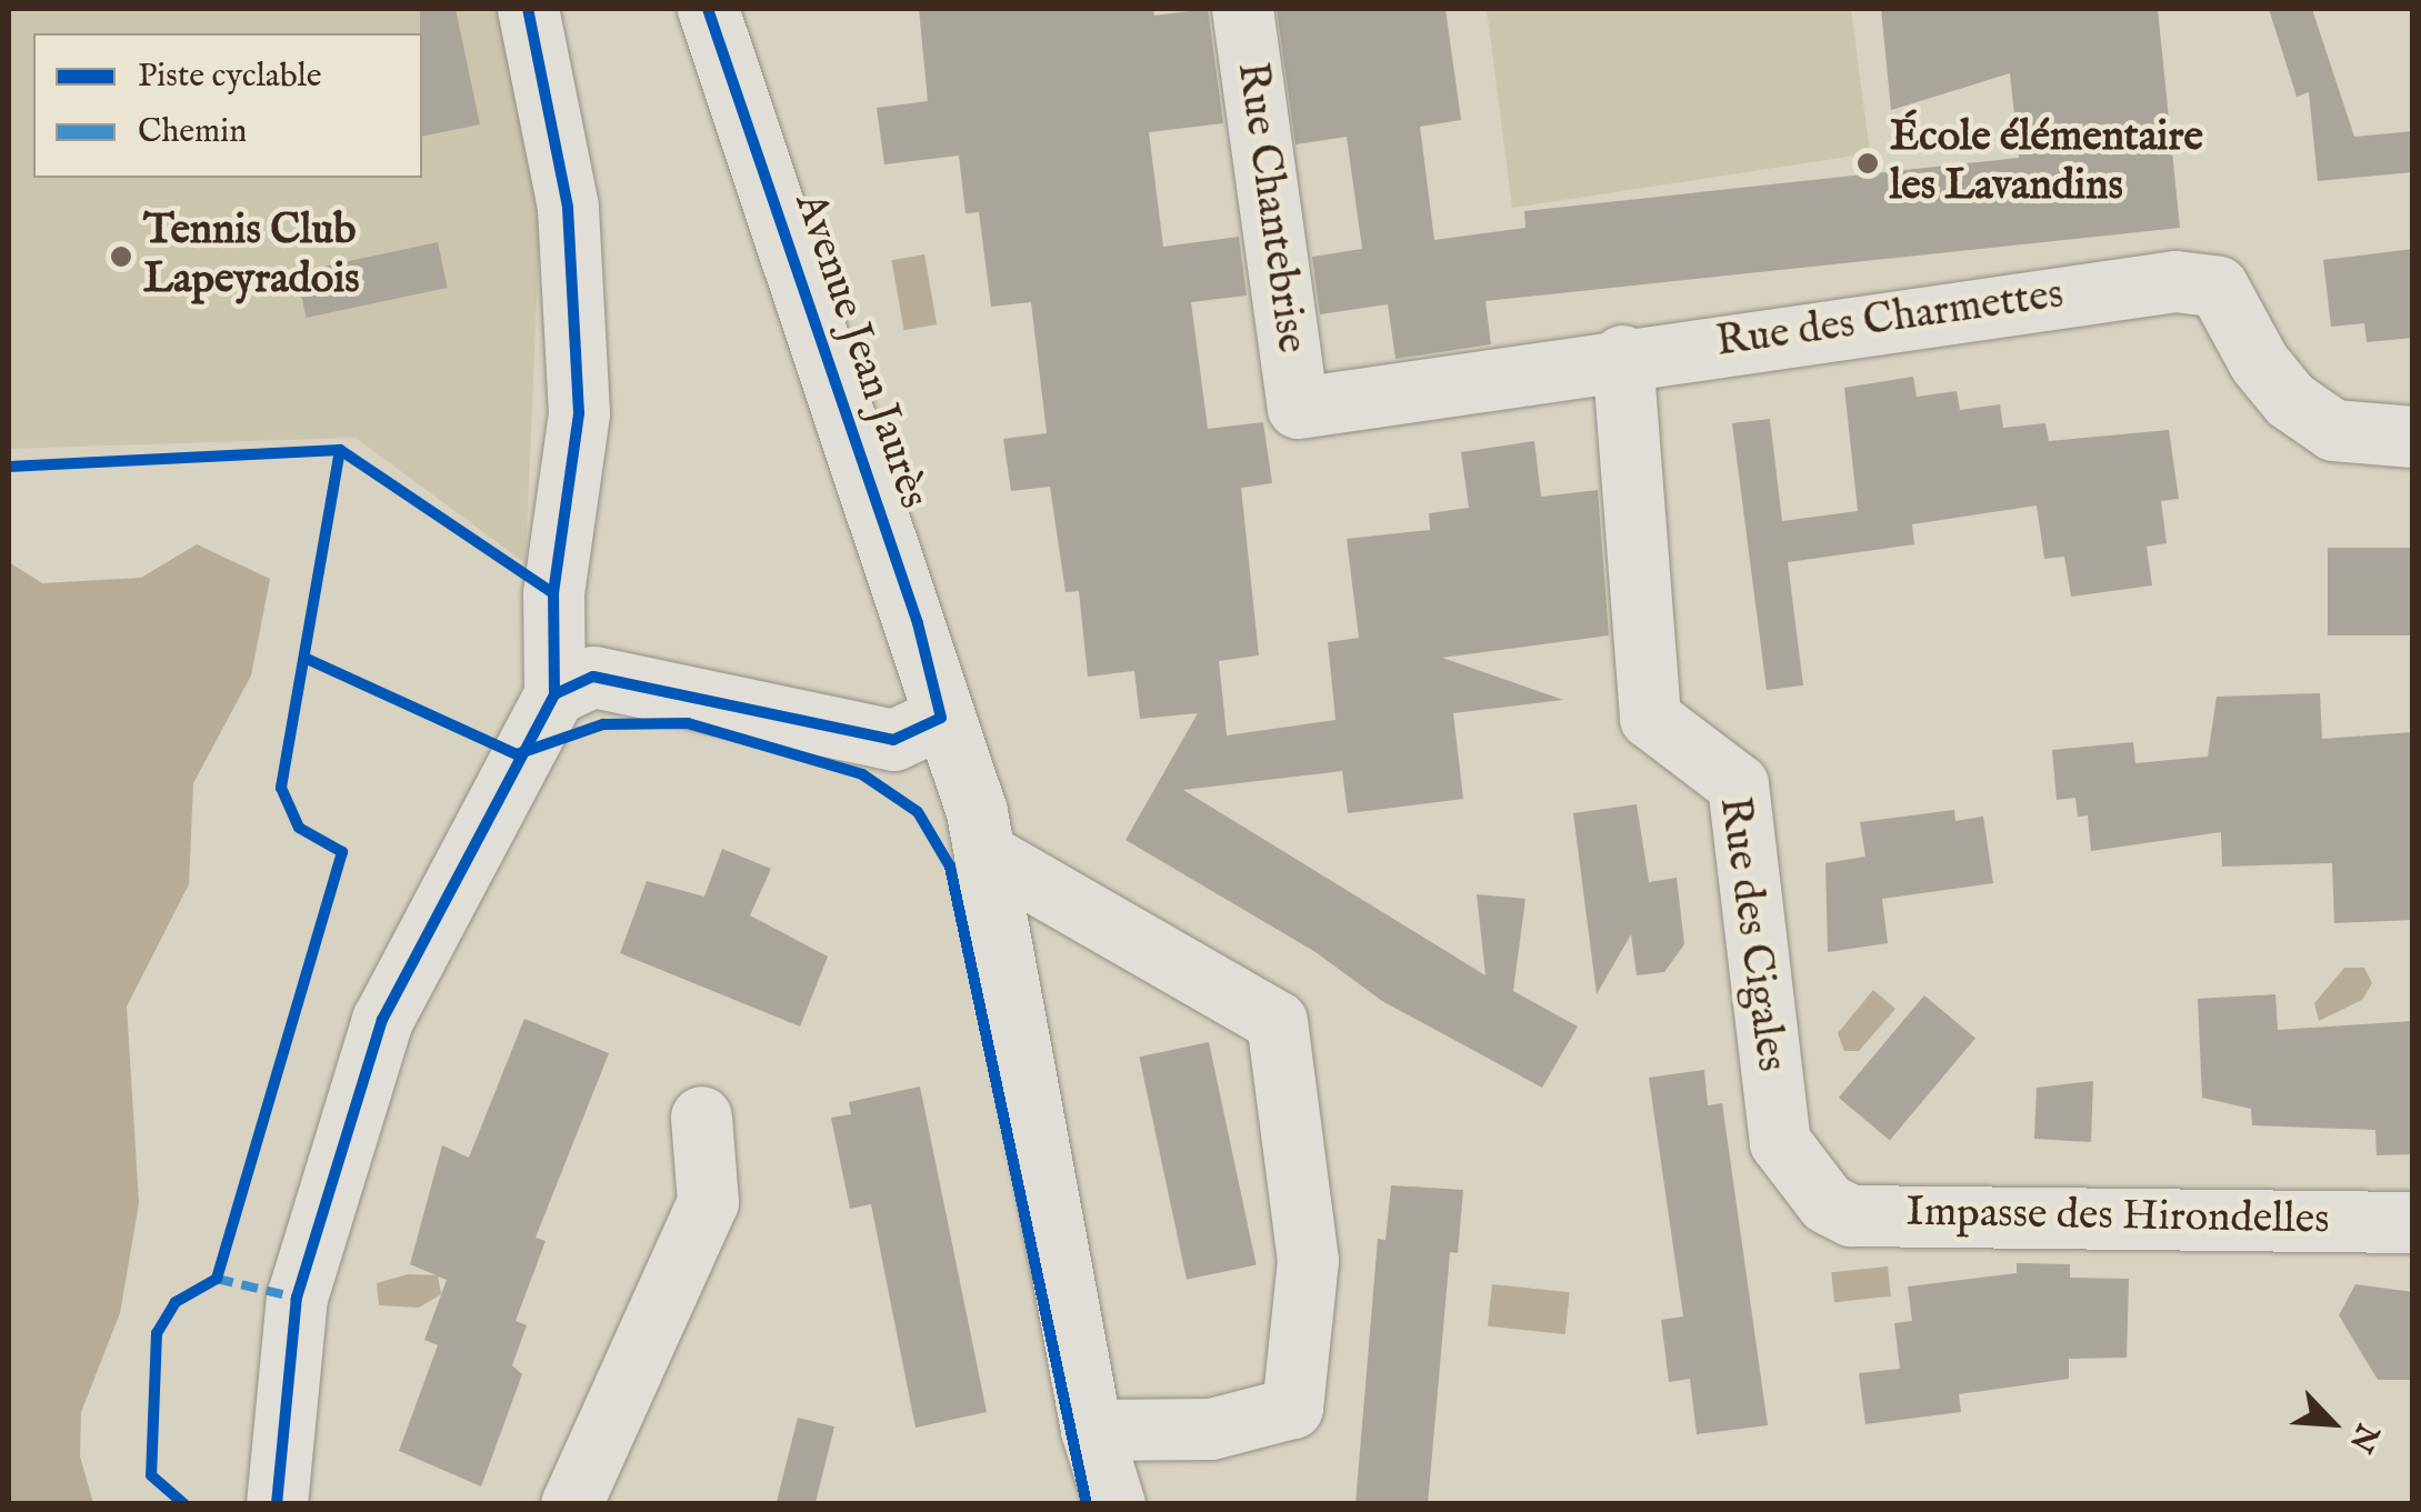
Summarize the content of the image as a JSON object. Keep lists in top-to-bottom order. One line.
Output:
{"streets":{"street":["Rue Chantebrise","Rue des Charmettes","Avenue Jean Jaurès","Rue des Cigales","Impasse des Hirondelles"]},"crossings":[["Rue Chantebrise","Rue des Charmettes"],["Rue des Charmettes","Rue des Cigales"],["Rue des Cigales","Impasse des Hirondelles"]],"places":["École élémentaire les Lavandins","Tennis Club Lapeyradois"],"legend":["Piste cyclable","Chemin"],"north":"bottom right"}
